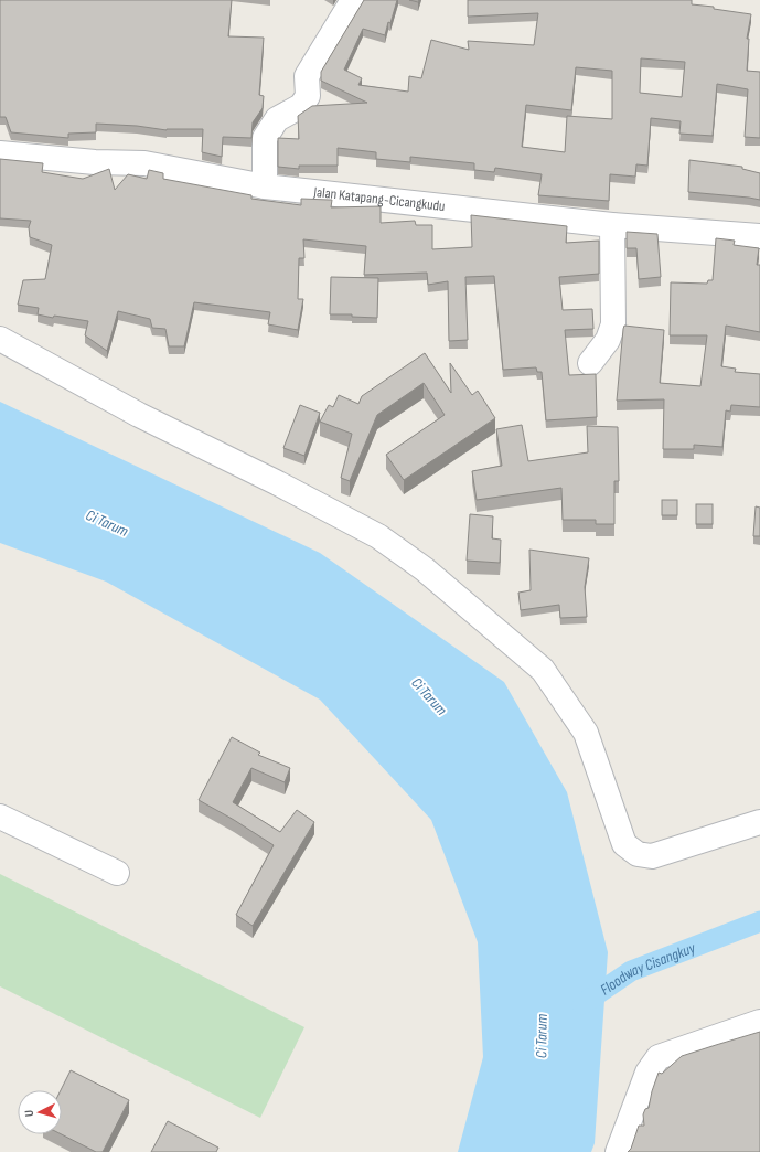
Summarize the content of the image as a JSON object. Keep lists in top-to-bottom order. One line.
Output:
{"streets":{"street":["Jalan Katapang-Cicangkudu"]},"water":["Ci Tarum","Floodway Cisangkuy"],"north":"left"}
